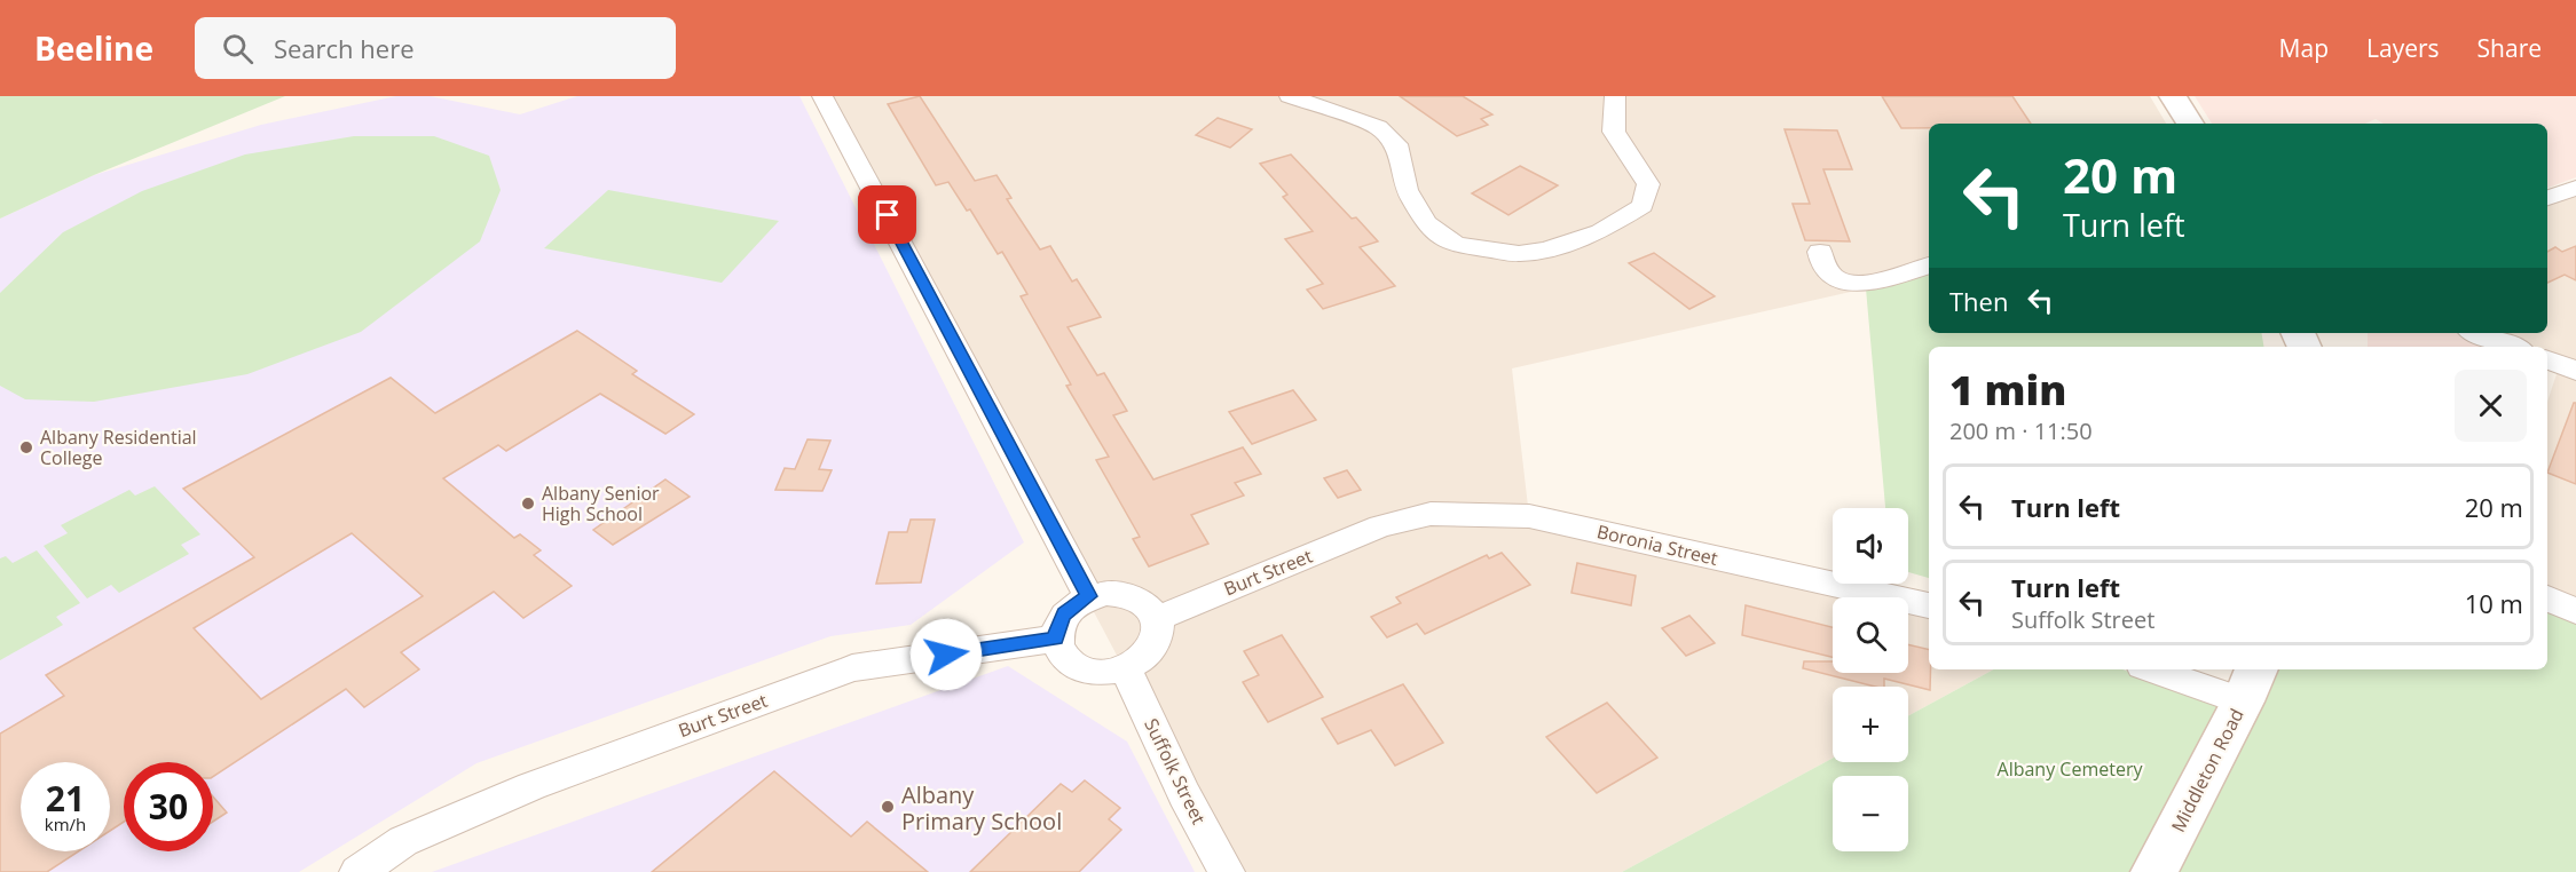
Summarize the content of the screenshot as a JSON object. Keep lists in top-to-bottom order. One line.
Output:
{"streets":{"main road":["Middleton Road"],"street":["Boronia Street","Burt Street","Suffolk Street"]},"crossings":[["Boronia Street","Burt Street"],["Burt Street","Suffolk Street"]],"parks":["Albany Cemetery"],"places":["Albany Residential College","Albany Senior High School","Albany Primary School"],"page":{"header":"Beeline","search":"Search here","nav":["Map","Layers","Share"],"turn":["20 m","Turn left"],"then":"Then","heading":["1 min","200 m · 11:50"],"list":[{"name":"Turn left","value":"20 m"},{"name":"Turn left","note":"Suffolk Street","value":"10 m"}],"map_buttons":["+","−"],"speed":"21 km/h","limit":"30"}}
